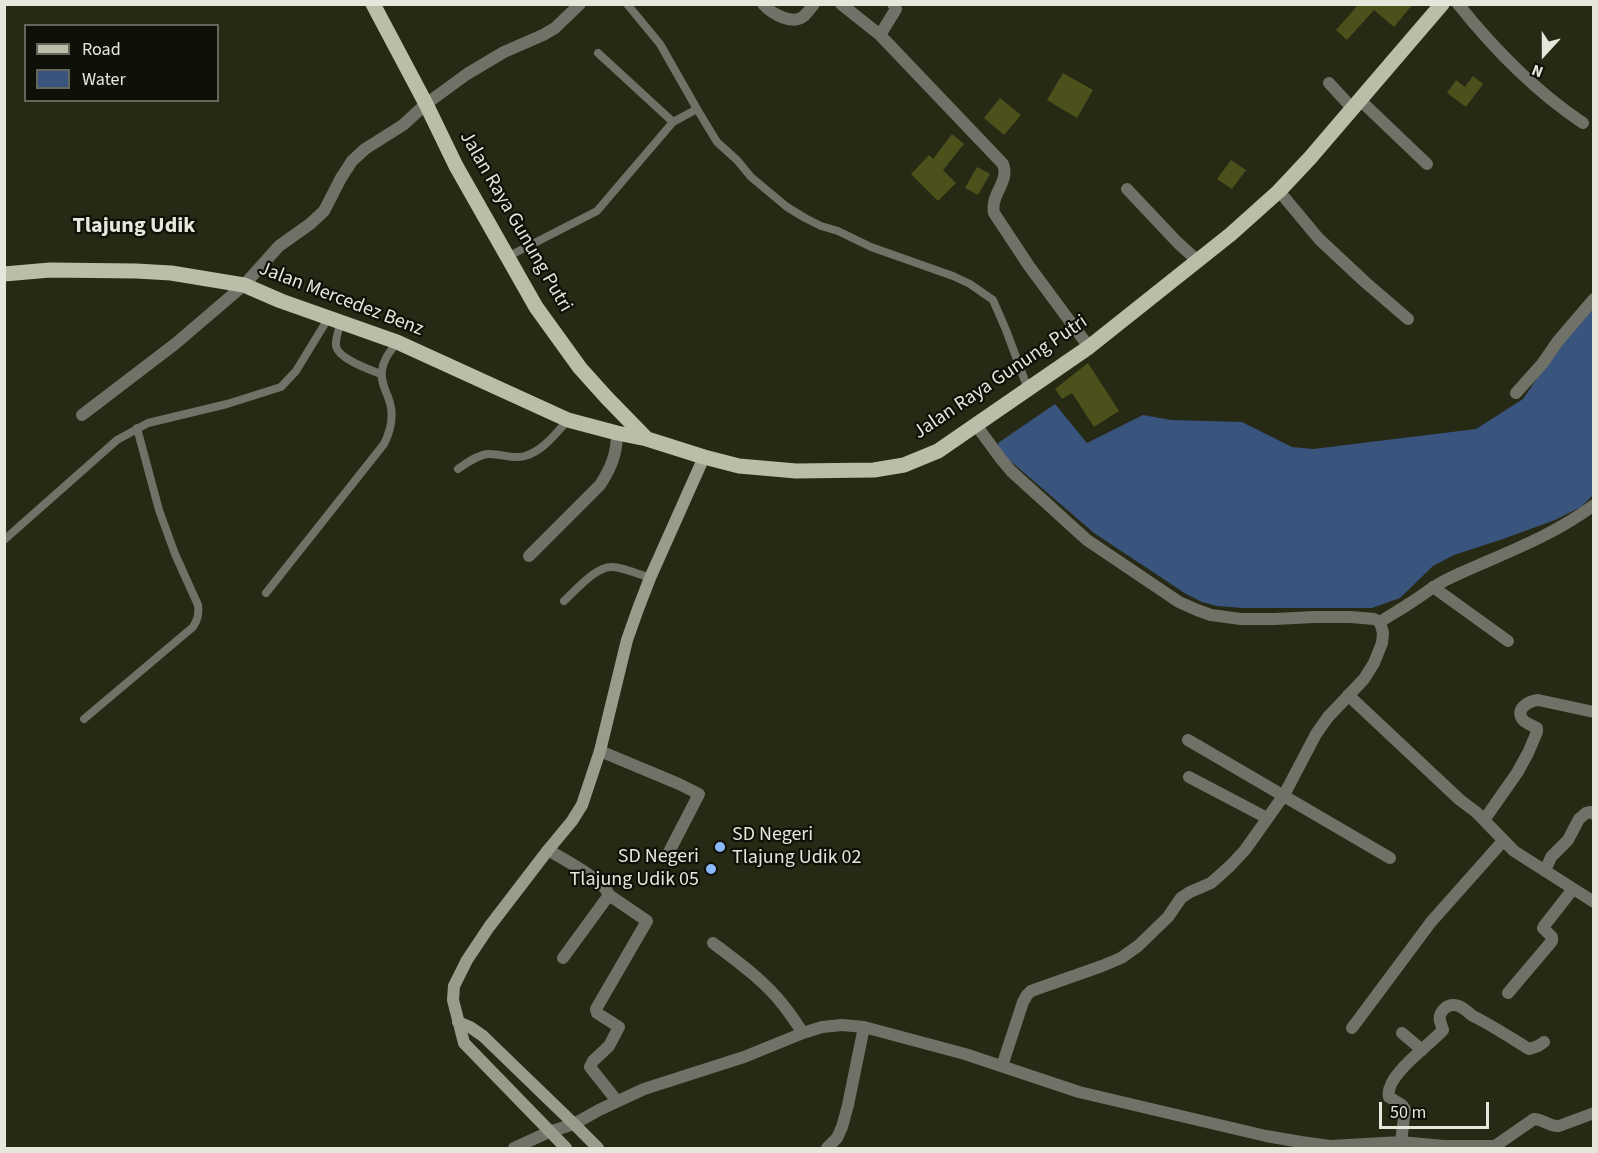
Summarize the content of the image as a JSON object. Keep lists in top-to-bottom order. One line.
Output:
{"streets":{"main road":["Jalan Raya Gunung Putri","Jalan Mercedez Benz"]},"crossings":[["Jalan Raya Gunung Putri","Jalan Mercedez Benz"]],"districts":["Tlajung Udik"],"places":["SD Negeri Tlajung Udik 02","SD Negeri Tlajung Udik 05"],"legend":["Road","Water"],"scale_bar":"50 m","north":"bottom"}
